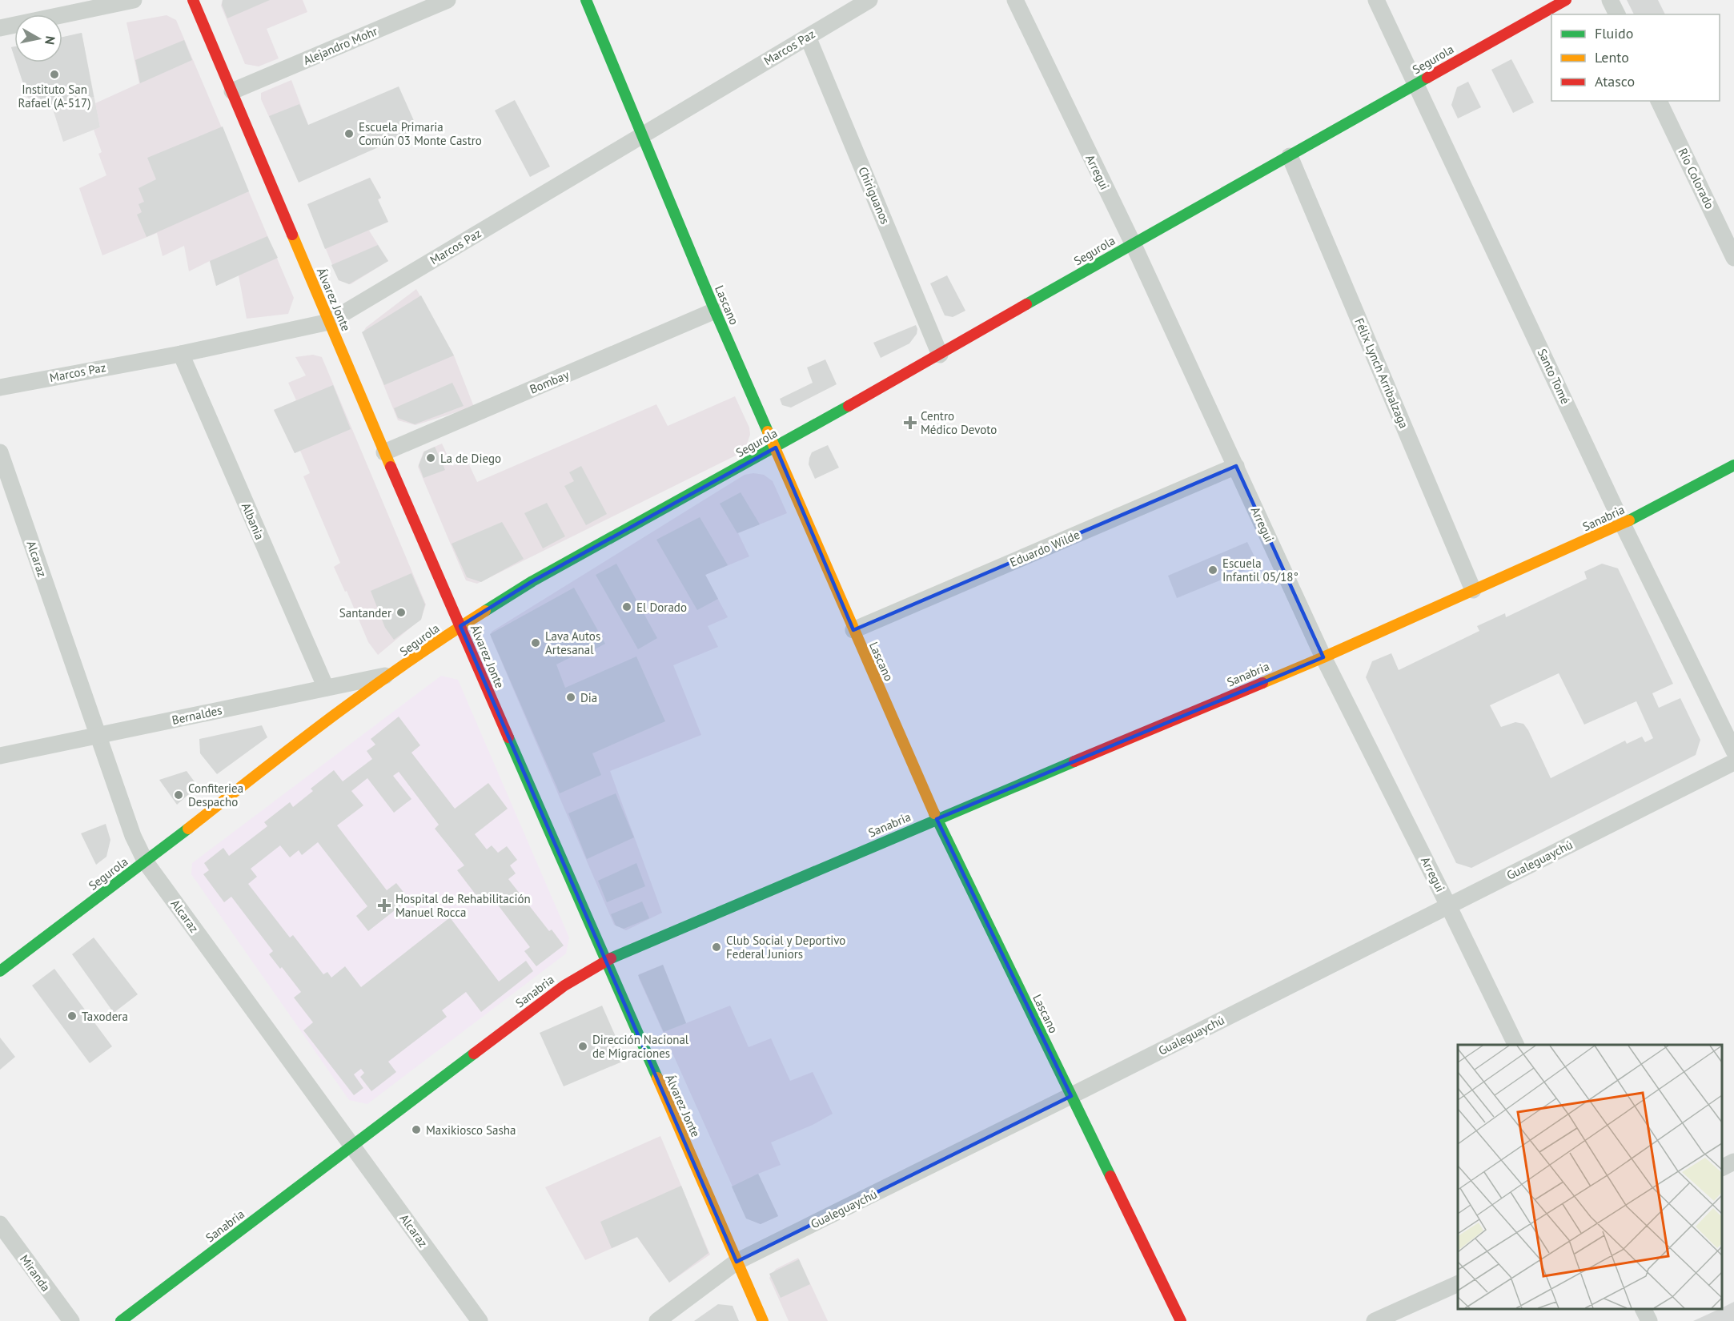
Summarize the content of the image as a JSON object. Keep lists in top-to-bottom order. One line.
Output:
{"streets":{"street":["Alejandro Mohr","Marcos Paz","Segurola","Arregui","Río Colorado","Chiriguanos","Álvarez Jonte","Lascano","Félix Lynch Arribalzaga","Santo Tomé","Bombay","Sanabria","Albania","Eduardo Wilde","Alcaraz","Bernaldes","Gualeguaychú","Miranda"]},"crossings":[["Alejandro Mohr","Álvarez Jonte"],["Marcos Paz","Chiriguanos"],["Marcos Paz","Álvarez Jonte"],["Marcos Paz","Lascano"],["Marcos Paz","Albania"],["Segurola","Arregui"],["Segurola","Chiriguanos"],["Segurola","Álvarez Jonte"],["Segurola","Lascano"],["Segurola","Félix Lynch Arribalzaga"],["Segurola","Santo Tomé"],["Segurola","Alcaraz"],["Segurola","Bernaldes"],["Arregui","Sanabria"],["Arregui","Eduardo Wilde"],["Arregui","Gualeguaychú"],["Álvarez Jonte","Bombay"],["Álvarez Jonte","Sanabria"],["Álvarez Jonte","Gualeguaychú"],["Lascano","Bombay"],["Lascano","Sanabria"],["Lascano","Eduardo Wilde"],["Lascano","Gualeguaychú"],["Félix Lynch Arribalzaga","Sanabria"],["Santo Tomé","Sanabria"],["Sanabria","Alcaraz"],["Albania","Bernaldes"],["Alcaraz","Bernaldes"]],"places":{"other":["Instituto San Rafael (A-517)","Escuela Primaria Común 03 Monte Castro","La de Diego","Escuela Infantil 05/18°","El Dorado","Santander","Lava Autos Artesanal","Dia","Confiteriea Despacho","Club Social y Deportivo Federal Juniors","Taxodera","Dirección Nacional de Migraciones","Maxikiosco Sasha"],"health":["Centro Médico Devoto","Hospital de Rehabilitación Manuel Rocca"]},"legend":["Fluido","Lento","Atasco"],"north":"right"}
